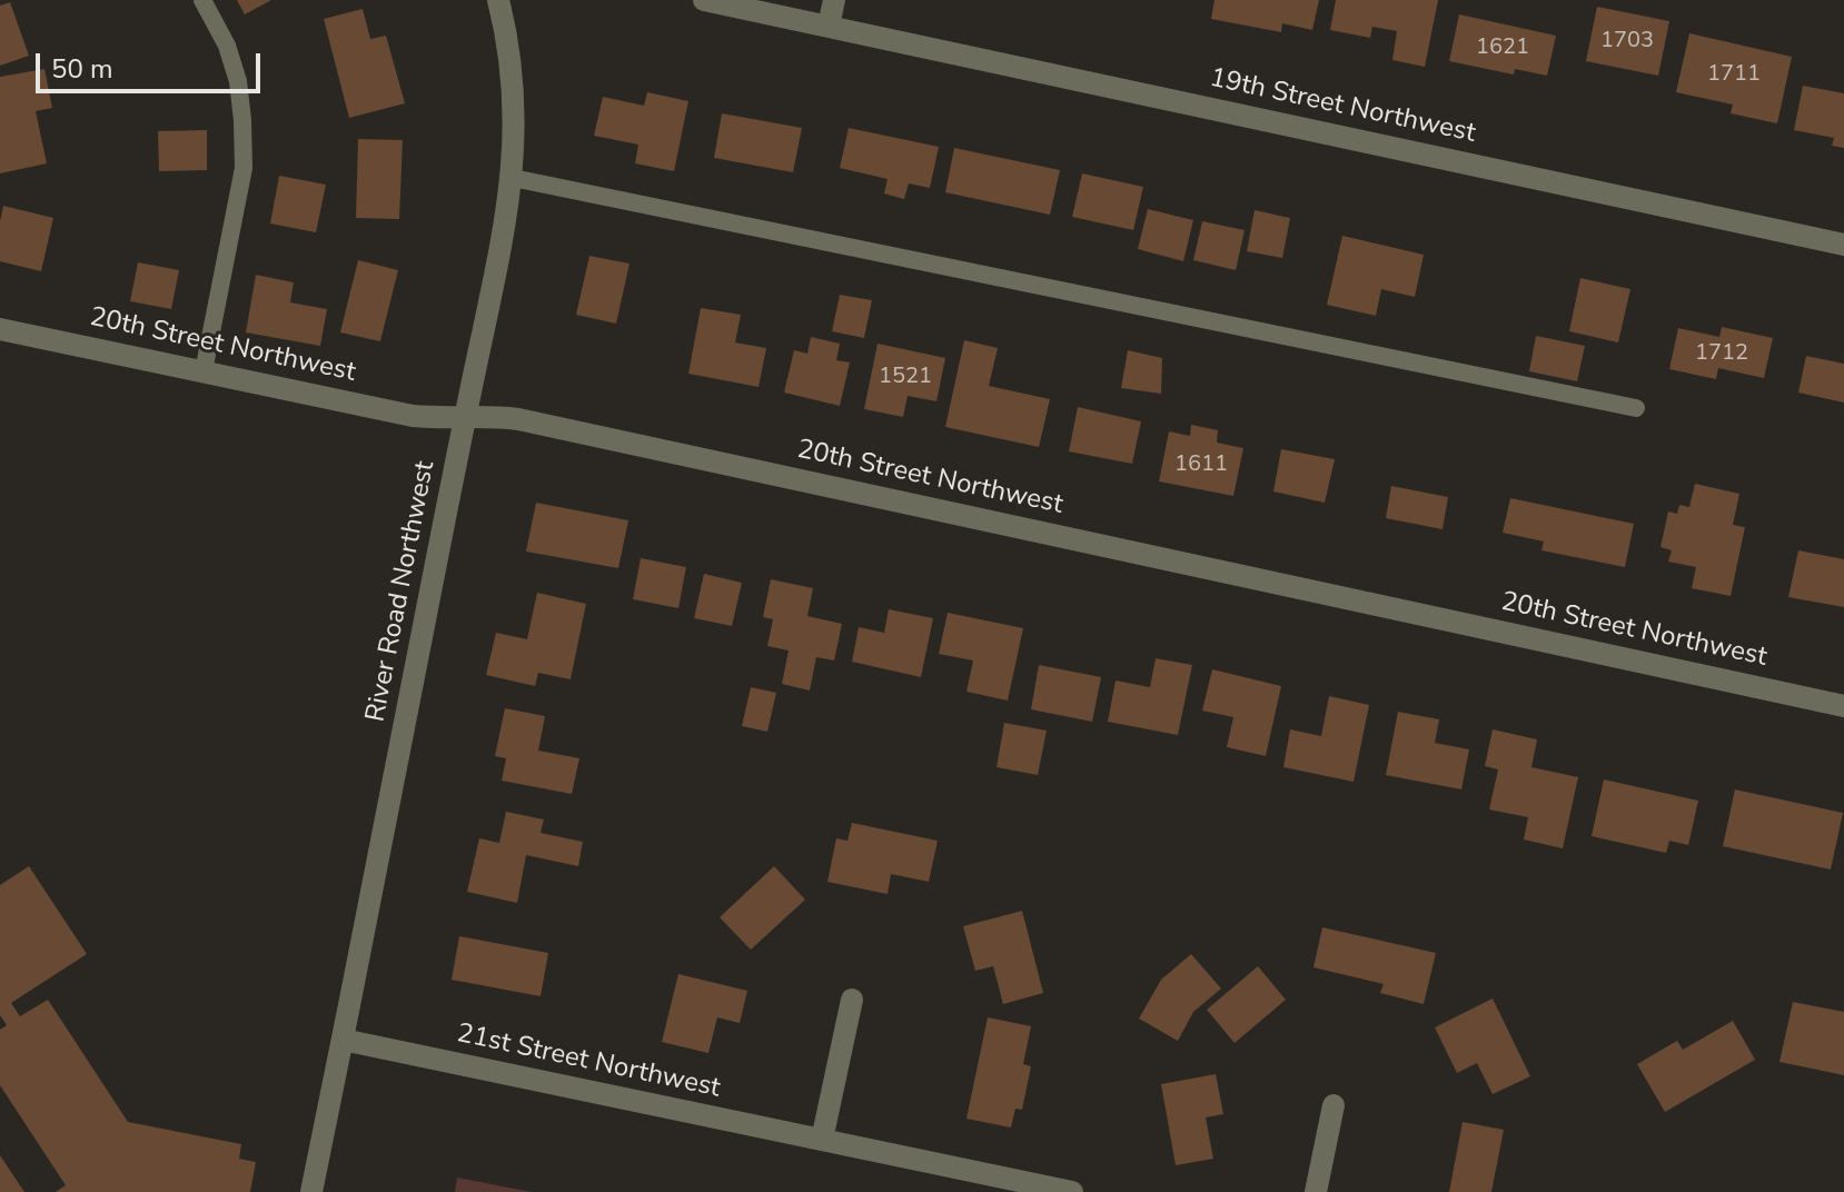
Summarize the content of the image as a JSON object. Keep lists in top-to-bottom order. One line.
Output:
{"streets":{"street":["19th Street Northwest","20th Street Northwest","River Road Northwest","21st Street Northwest"]},"crossings":[["20th Street Northwest","River Road Northwest"],["River Road Northwest","21st Street Northwest"]],"house_numbers":["1703","1621","1711","1712","1521","1611"],"scale_bar":"50 m"}
